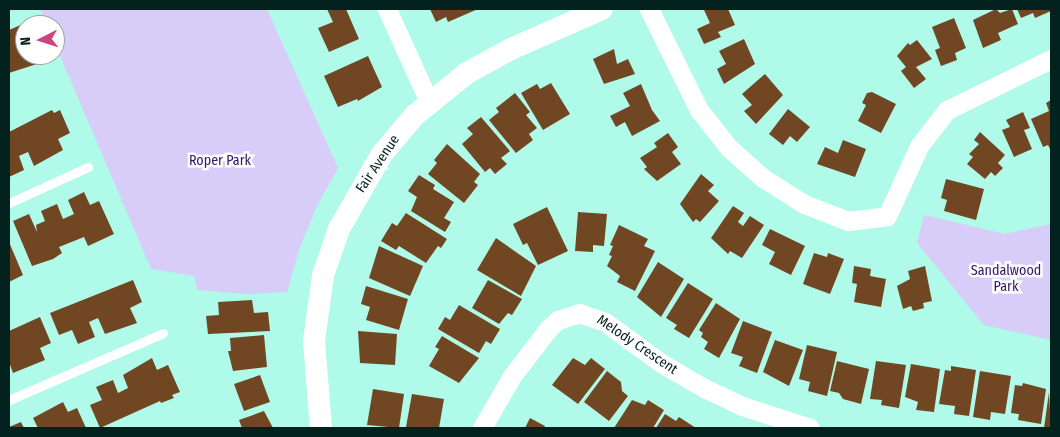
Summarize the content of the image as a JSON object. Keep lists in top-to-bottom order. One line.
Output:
{"streets":{"street":["Fair Avenue","Melody Crescent"]},"parks":["Roper Park","Sandalwood Park"],"north":"left"}
